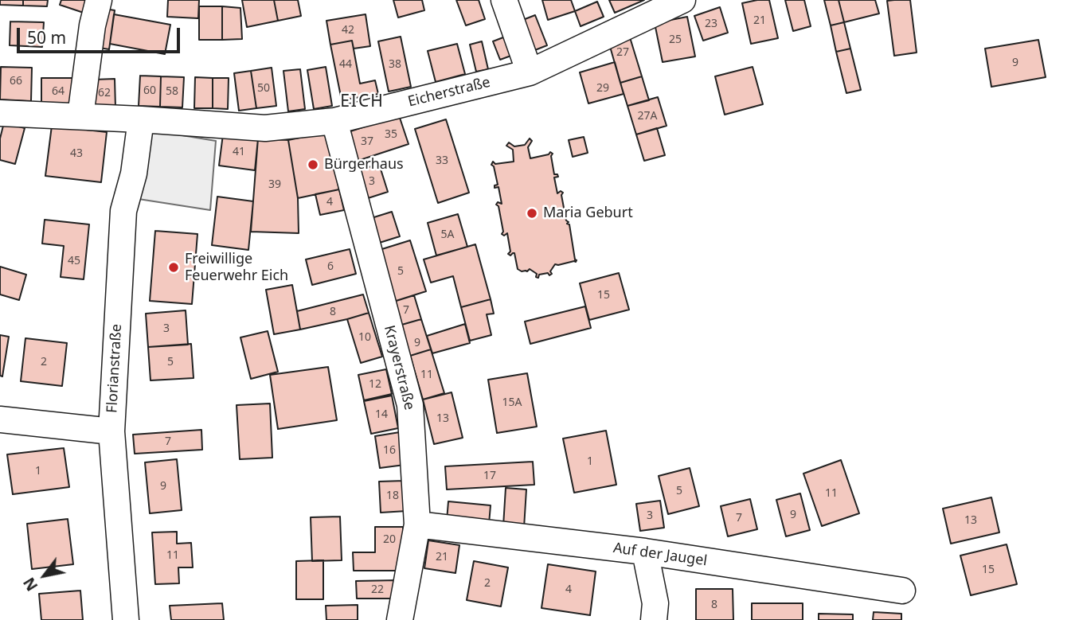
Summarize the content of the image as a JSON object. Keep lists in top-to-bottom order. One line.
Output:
{"streets":{"street":["Eicherstraße","Krayerstraße","Florianstraße","Auf der Jaugel"]},"crossings":[["Eicherstraße","Krayerstraße"],["Eicherstraße","Florianstraße"],["Krayerstraße","Auf der Jaugel"]],"districts":["EICH"],"places":["Bürgerhaus","Maria Geburt","Freiwillige Feuerwehr Eich"],"house_numbers":["21","23","42","25","27","9","44","38","66","50","29","60","64","58","62","27A","35","37","41","43","33","3","39","4","5A","45","6","5","15","7","8","3","10","9","2","5","11","12","15A","14","13","7","16","1","1","17","9","5","11","18","9","3","7","13","20","11","21","15","2","22","4","8"],"scale_bar":"50 m","north":"bottom left"}
